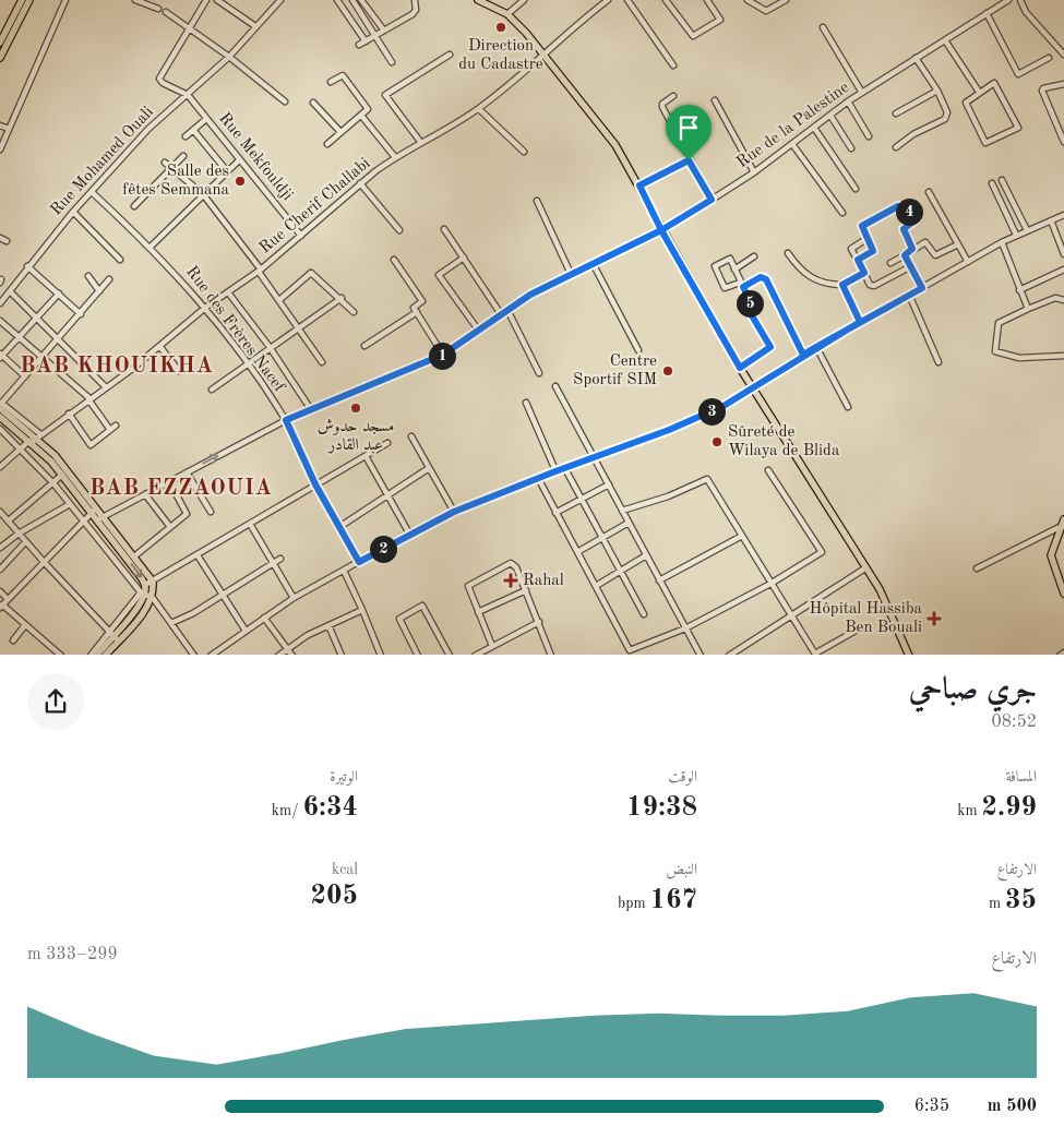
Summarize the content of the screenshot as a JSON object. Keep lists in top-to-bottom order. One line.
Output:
{"streets":{"street":["Rue de la Palestine","Rue Mekfouldji","Rue Mohamed Ouali","Rue Cherif Challabi","Rue des Frères Nacef"]},"crossings":[["Rue de la Palestine","Rue des Frères Nacef"],["Rue Mekfouldji","Rue Mohamed Ouali"],["Rue Mekfouldji","Rue Cherif Challabi"],["Rue Mohamed Ouali","Rue des Frères Nacef"],["Rue Cherif Challabi","Rue des Frères Nacef"]],"districts":["BAB KHOUIKHA","BAB EZZAOUIA"],"places":{"other":["Direction du Cadastre","Salle des fêtes Semmana","Centre Sportif SIM","مسجد حدوش عبد القادر","Sûreté de Wilaya de Blida"],"health":["Rahal","Hôpital Hassiba Ben Bouali"]},"page":{"pins":["4","5","1","3","2"],"heading":["جري صباحي","08:52"],"stats":[["المسافة","2.99 km"],["الوقت","19:38"],["الوتيرة","6:34 /km"],["الارتفاع","35 m"],["النبض","167 bpm"],["kcal","205"]],"chart":["الارتفاع","299–333 m"],"list":[{"name":"500 m","note":"6:35"}]}}
